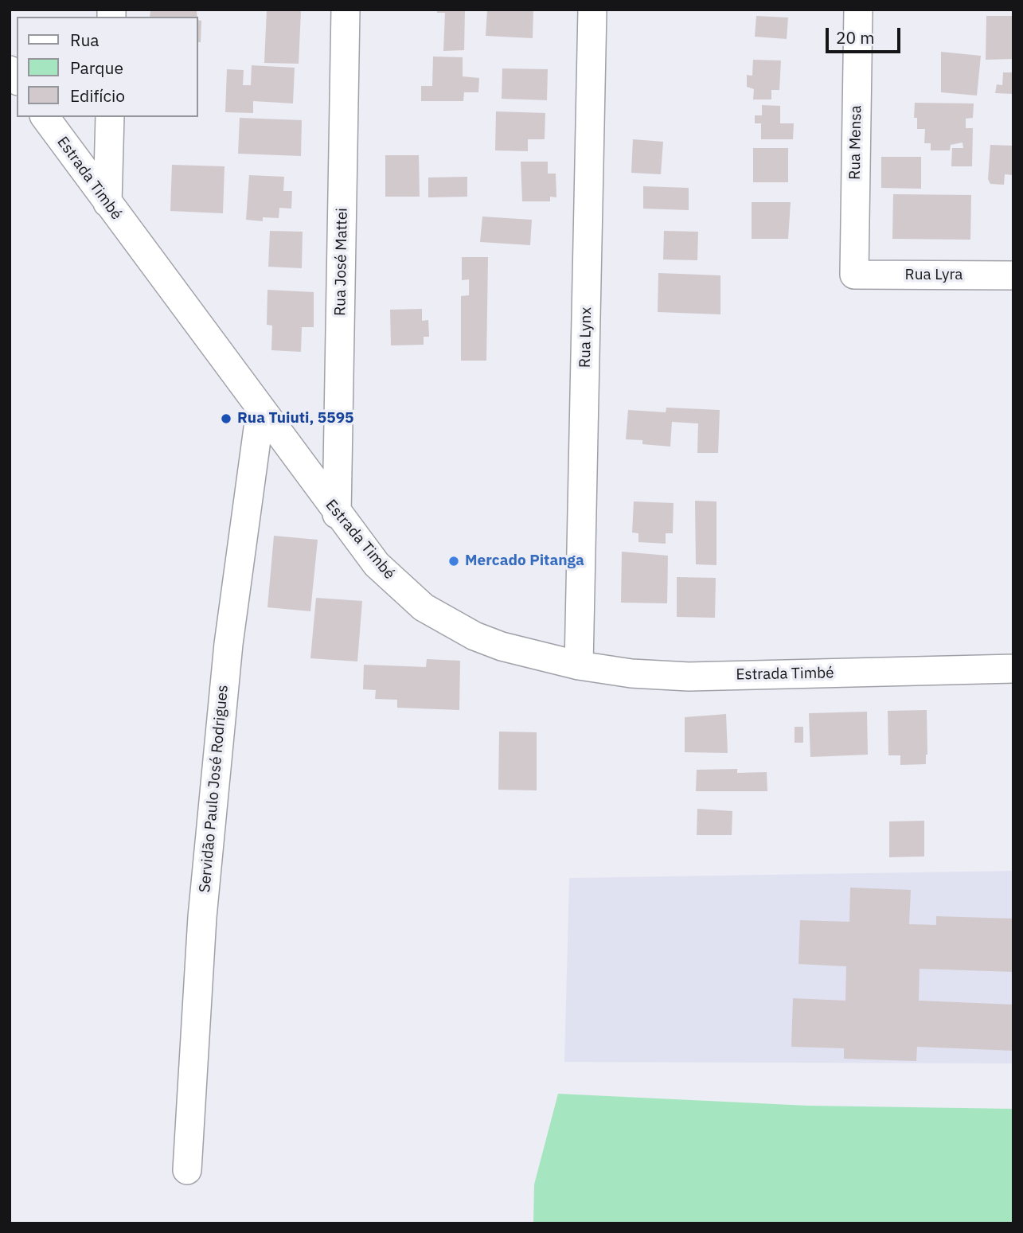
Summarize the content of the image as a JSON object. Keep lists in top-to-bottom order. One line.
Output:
{"streets":{"street":["Rua Mensa","Estrada Timbé","Rua José Mattei","Rua Lyra","Rua Lynx","Servidão Paulo José Rodrigues"]},"crossings":[["Rua Mensa","Rua Lyra"],["Estrada Timbé","Rua José Mattei"],["Estrada Timbé","Rua Lynx"],["Estrada Timbé","Servidão Paulo José Rodrigues"]],"places":["Rua Tuiuti, 5595","Mercado Pitanga"],"legend":["Rua","Parque","Edifício"],"scale_bar":"20 m"}
